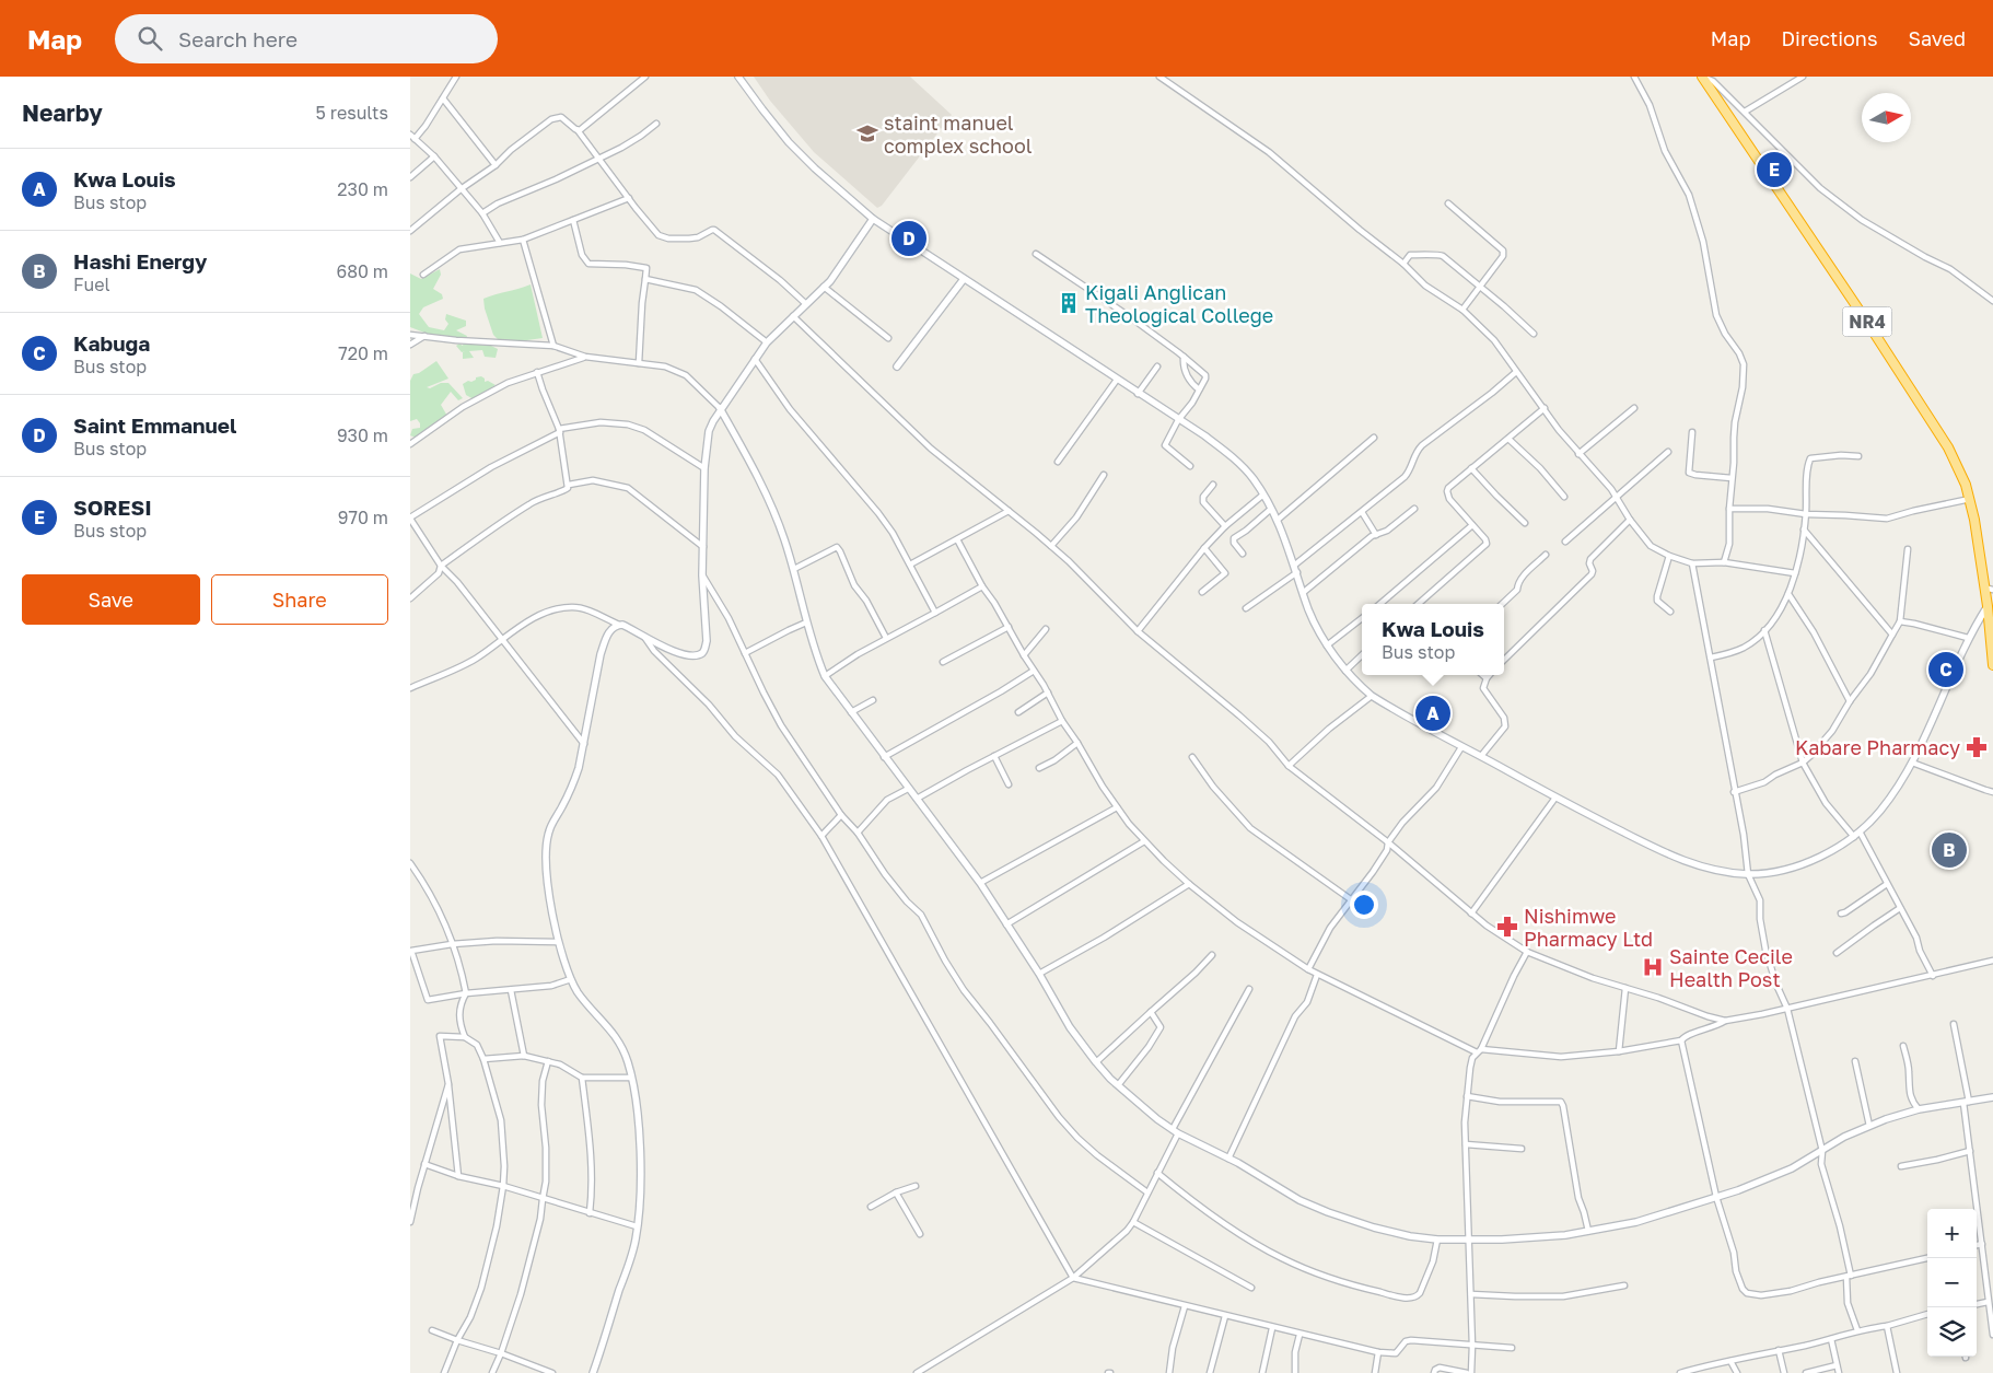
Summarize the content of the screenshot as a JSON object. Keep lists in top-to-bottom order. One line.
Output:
{"streets":{"highway":["NR4"]},"places":{"school or university":["staint manuel complex school"],"building":["Kigali Anglican Theological College"],"pharmacy":["Kabare Pharmacy","Nishimwe Pharmacy Ltd"],"hospital":["Sainte Cecile Health Post"]},"north":"right","page":{"header":"Map","search":"Search here","nav":["Map","Directions","Saved"],"heading":["Nearby","5 results"],"list":[{"mark":"A","name":"Kwa Louis","note":"Bus stop","value":"230 m"},{"mark":"B","name":"Hashi Energy","note":"Fuel","value":"680 m"},{"mark":"C","name":"Kabuga","note":"Bus stop","value":"720 m"},{"mark":"D","name":"Saint Emmanuel","note":"Bus stop","value":"930 m"},{"mark":"E","name":"SORESI","note":"Bus stop","value":"970 m"}],"pins":["E","D","C","A","B"],"buttons":["Save","Share"],"popup":["Kwa Louis","Bus stop"],"map_buttons":["+","−"]}}
